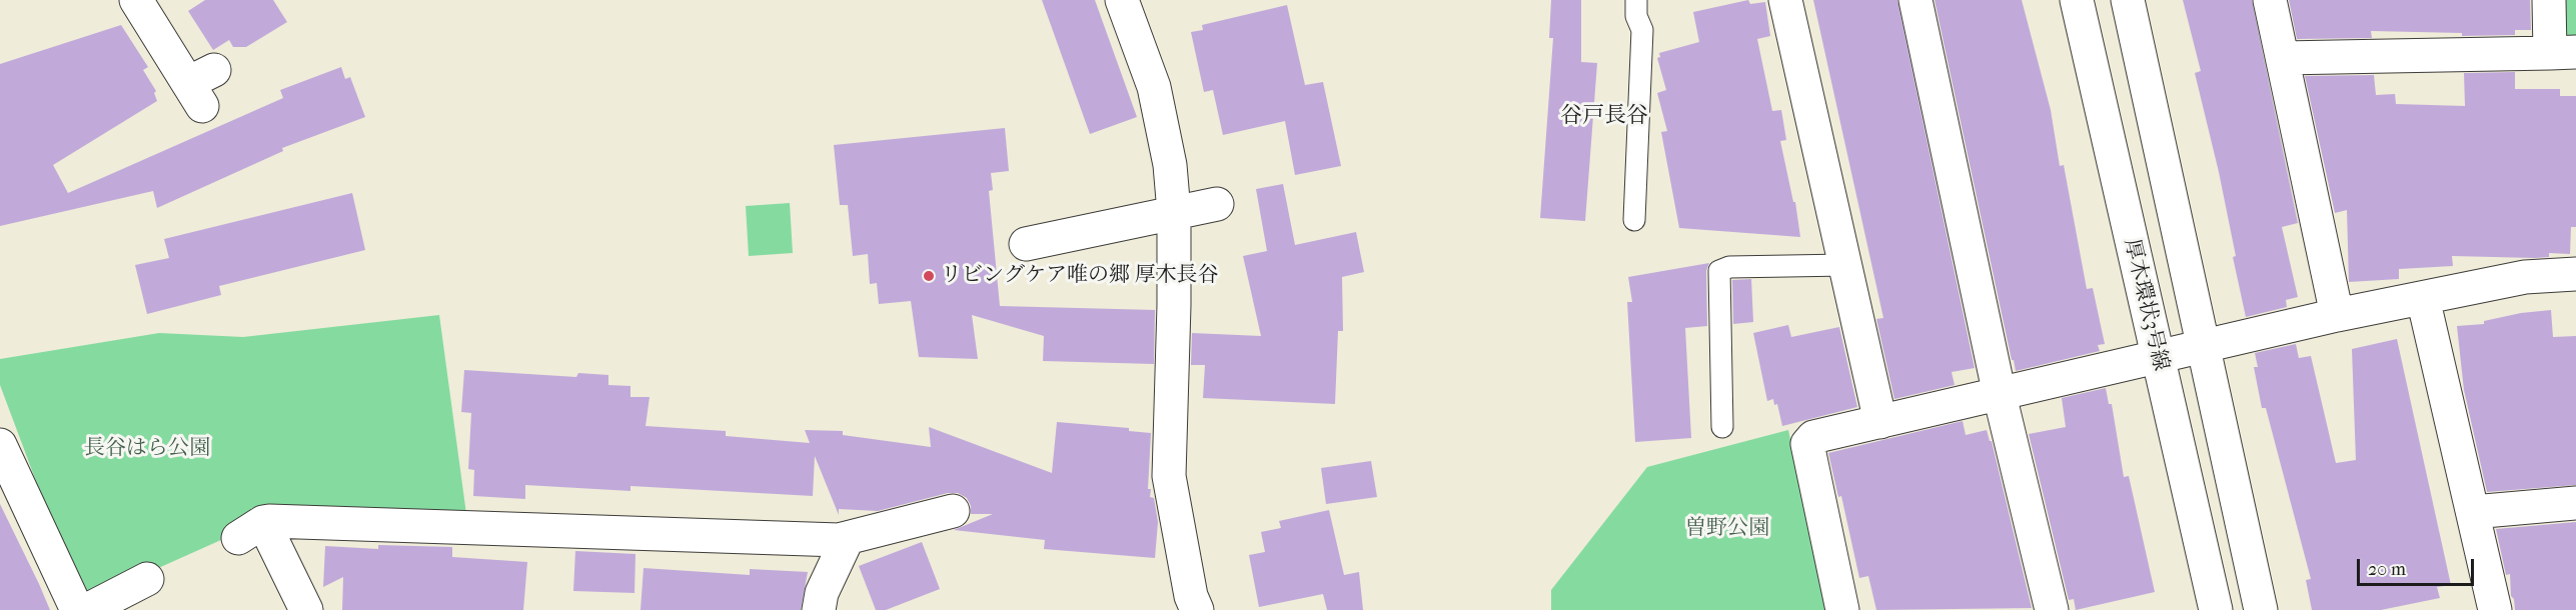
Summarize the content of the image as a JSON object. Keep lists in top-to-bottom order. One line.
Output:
{"streets":{"street":["厚木環状3号線"]},"districts":["谷戸長谷"],"parks":["長谷はら公園","曽野公園"],"places":["リビングケア唯の郷 厚木長谷"],"scale_bar":"20 m"}
